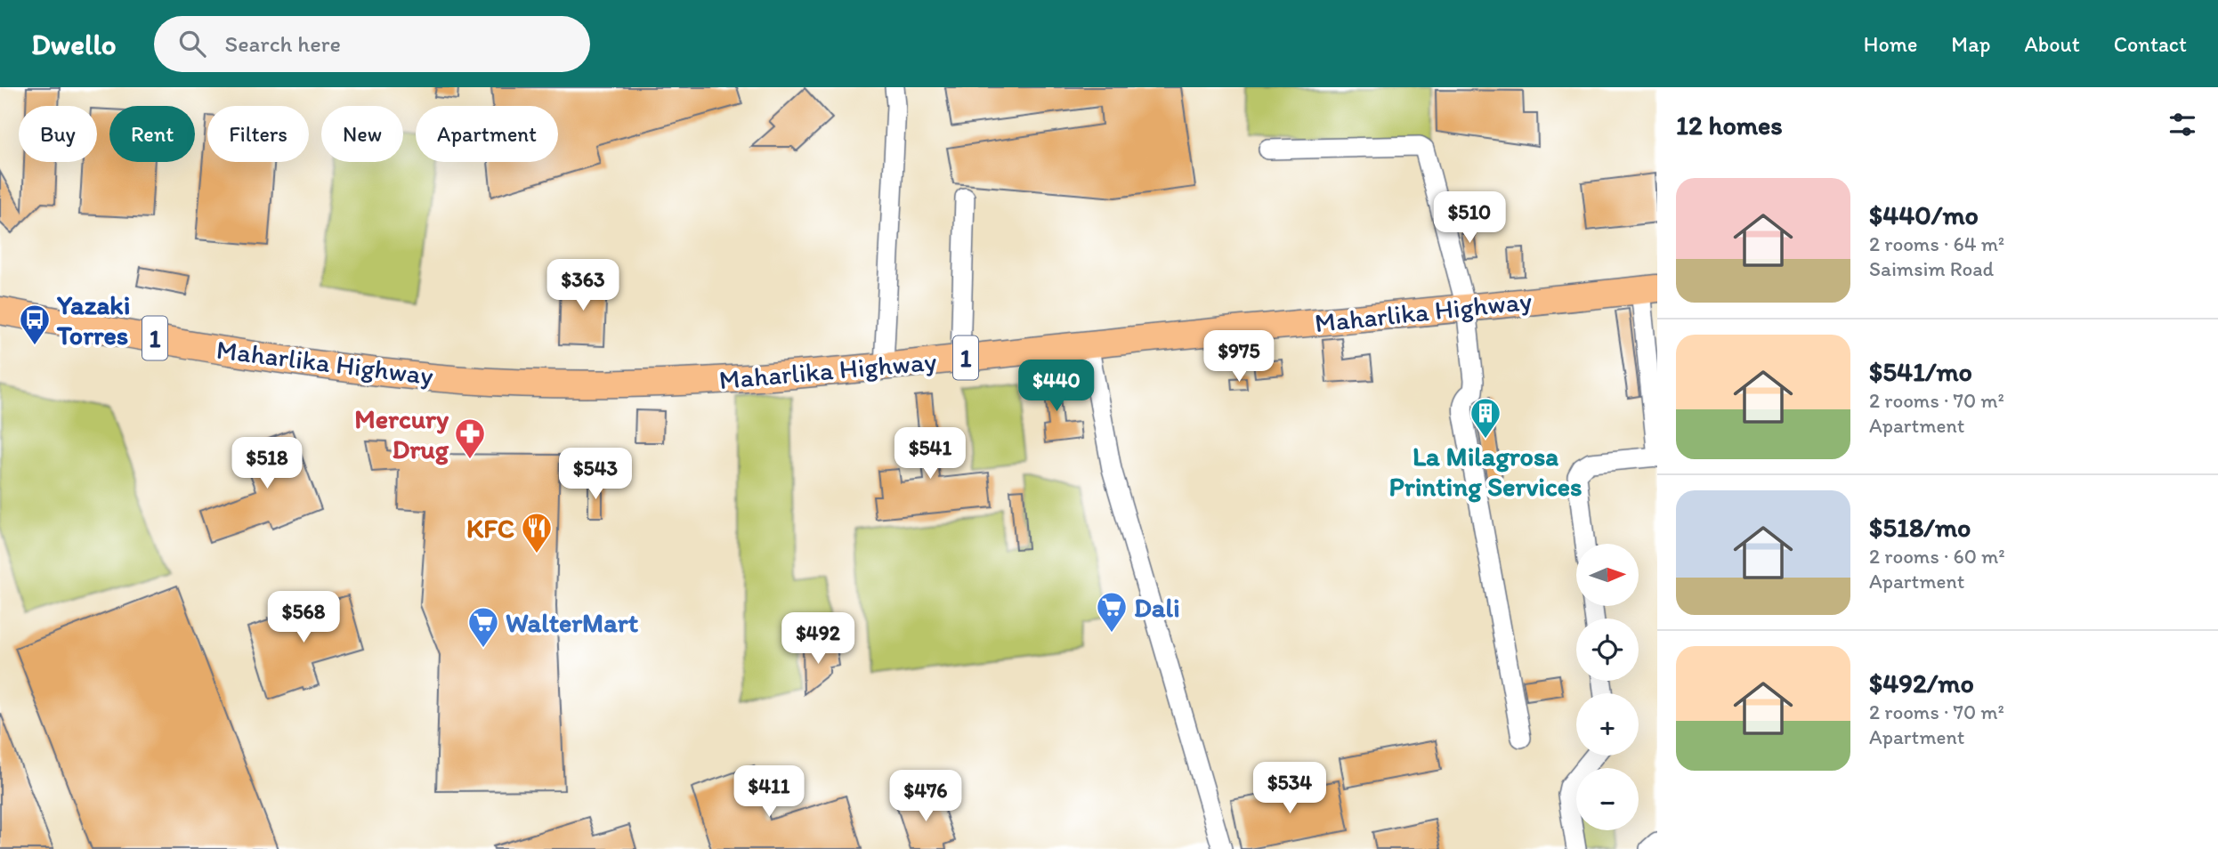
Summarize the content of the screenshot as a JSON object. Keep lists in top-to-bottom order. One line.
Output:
{"streets":{"highway":["Maharlika Highway","1"]},"places":{"bus stop":["Yazaki Torres"],"building":["La Milagrosa Printing Services"],"pharmacy":["Mercury Drug"],"restaurant":["KFC"],"supermarket":["Dali","WalterMart"]},"north":"right","page":{"header":"Dwello","search":"Search here","nav":["Home","Map","About","Contact"],"heading":"12 homes","chip":["Buy","Rent","Filters","New","Apartment"],"list":[{"name":"$440/mo","note":"2 rooms · 64 m² · Saimsim Road"},{"name":"$541/mo","note":"2 rooms · 70 m² · Apartment"},{"name":"$518/mo","note":"2 rooms · 60 m² · Apartment"},{"name":"$492/mo","note":"2 rooms · 70 m² · Apartment"}],"price":["$510","$363","$975","$440","$541","$518","$543","$568","$492","$534","$411","$476"],"map_buttons":["+","−"]}}
